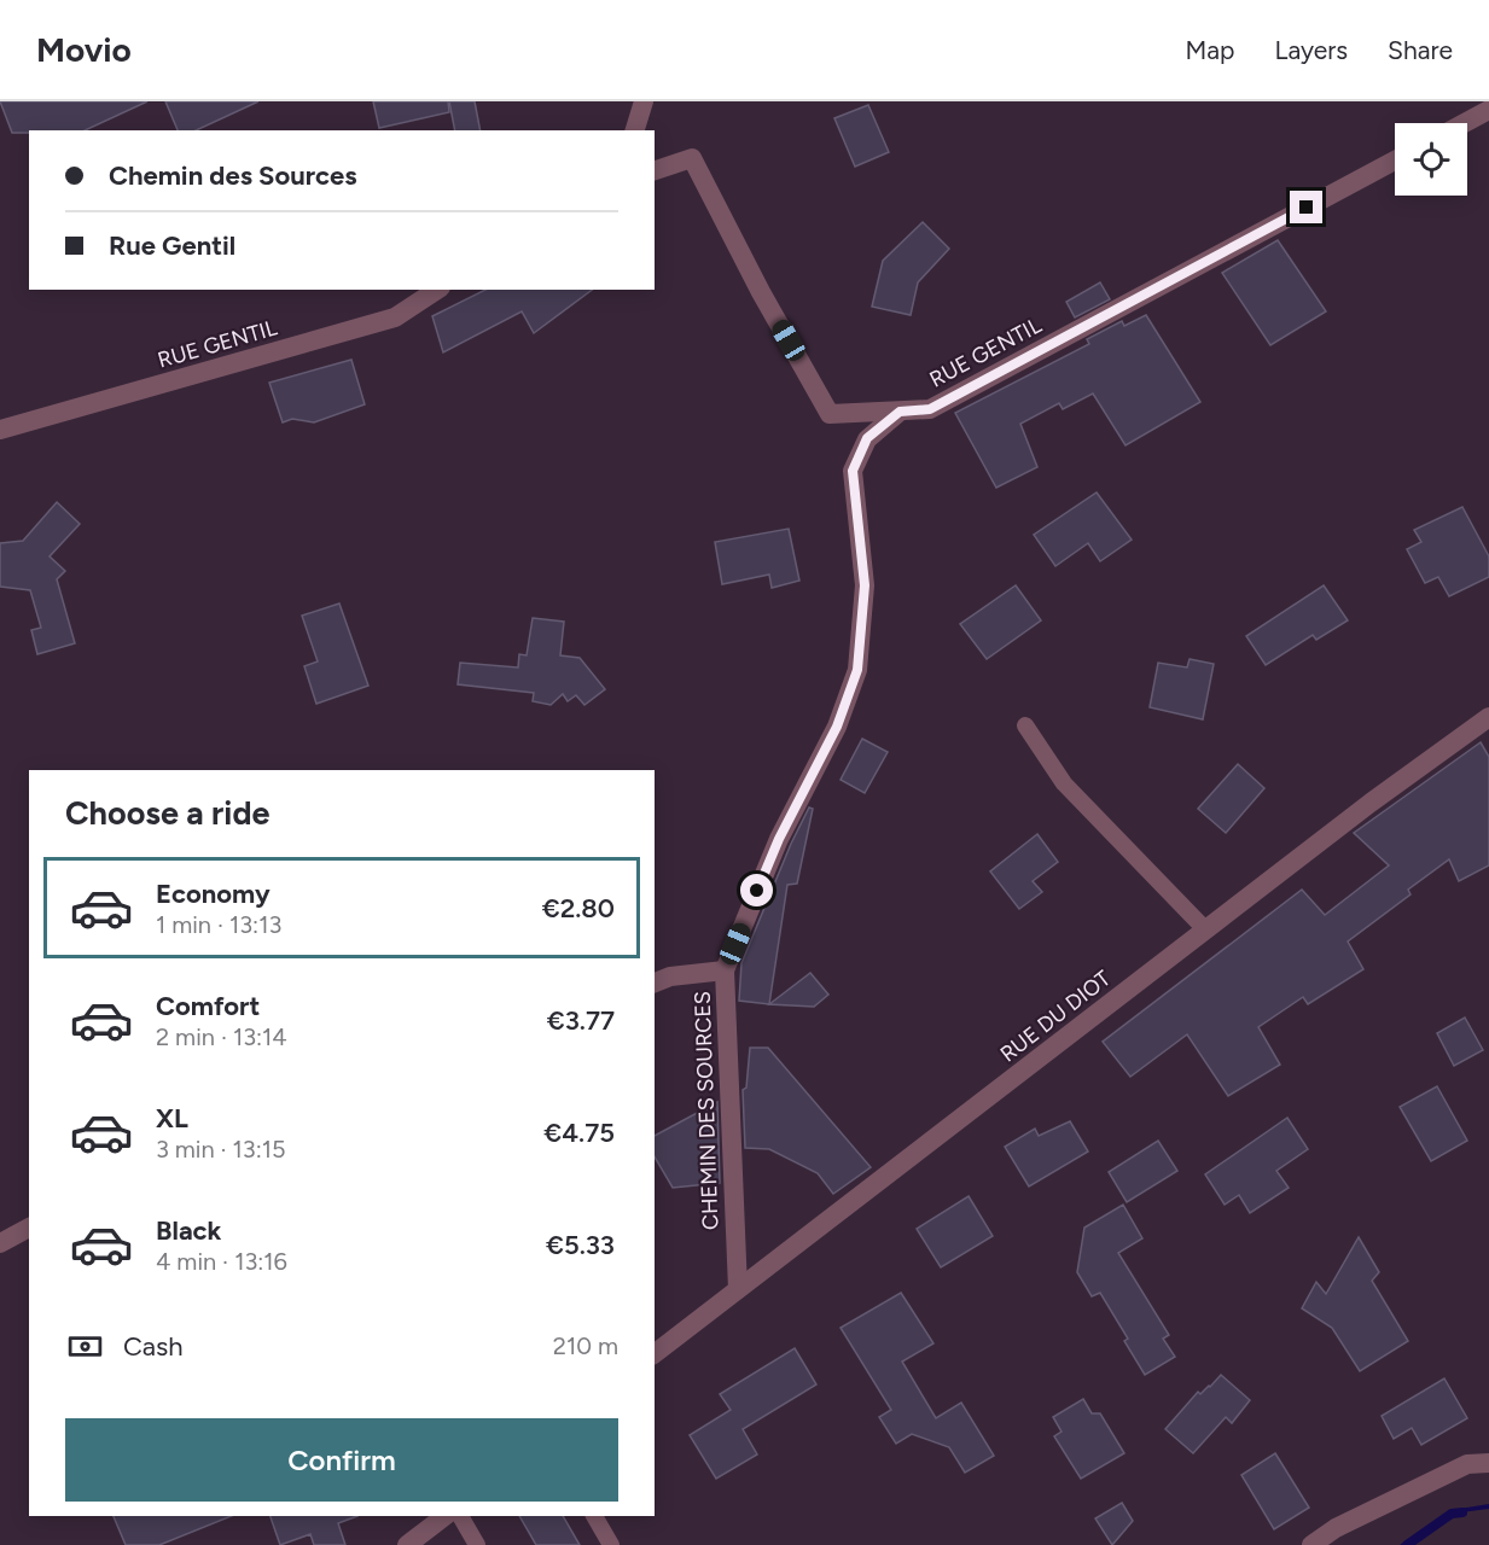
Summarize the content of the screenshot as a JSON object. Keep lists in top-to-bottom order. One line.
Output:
{"streets":{"street":["RUE GENTIL","RUE DU DIOT","CHEMIN DES SOURCES"]},"crossings":[["RUE GENTIL","CHEMIN DES SOURCES"],["RUE DU DIOT","CHEMIN DES SOURCES"]],"page":{"header":"Movio","nav":["Map","Layers","Share"],"banner":["Chemin des Sources","Rue Gentil"],"heading":"Choose a ride","list":[{"name":"Economy","note":"1 min · 13:13","value":"€2.80"},{"name":"Comfort","note":"2 min · 13:14","value":"€3.77"},{"name":"XL","note":"3 min · 13:15","value":"€4.75"},{"name":"Black","note":"4 min · 13:16","value":"€5.33"}],"pay":["Cash","210 m"],"buttons":"Confirm"}}
